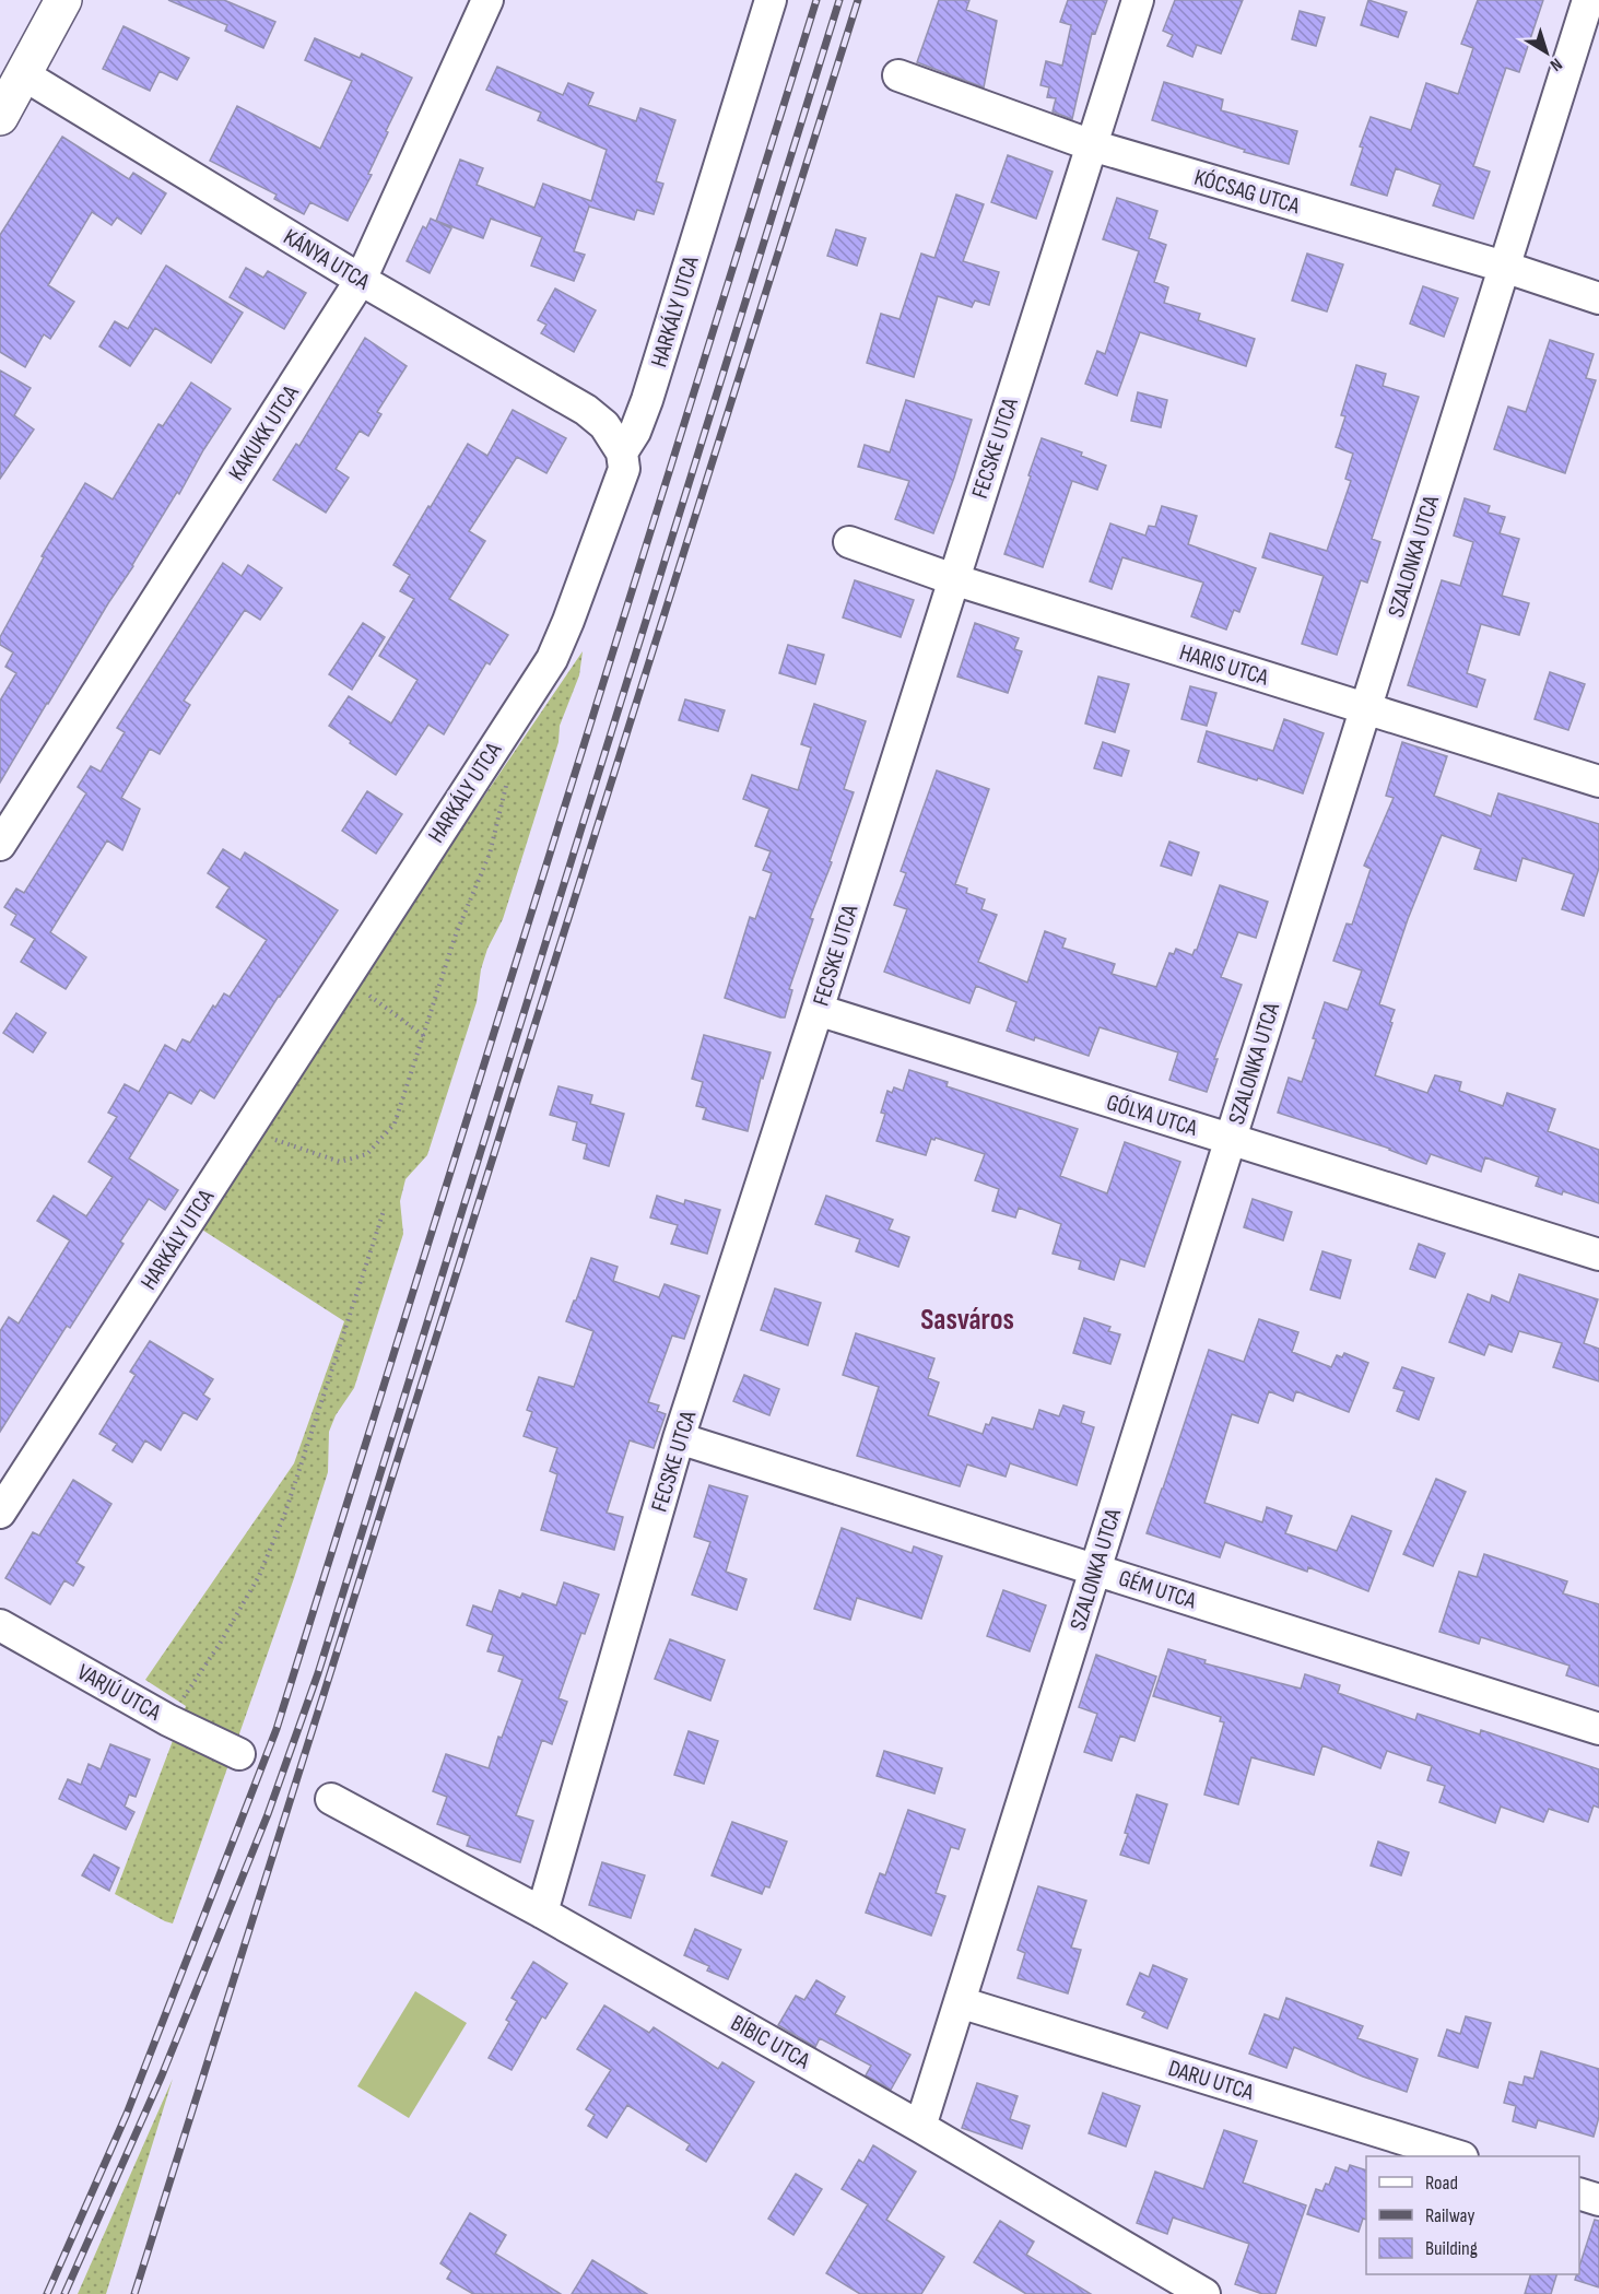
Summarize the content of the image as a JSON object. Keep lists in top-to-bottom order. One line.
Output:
{"streets":{"street":["KÓCSAG UTCA","KÁNYA UTCA","HARKÁLY UTCA","KAKUKK UTCA","FECSKE UTCA","SZALONKA UTCA","HARIS UTCA","GÓLYA UTCA","GÉM UTCA","VARJÚ UTCA","BÍBIC UTCA","DARU UTCA"]},"crossings":[["KÓCSAG UTCA","FECSKE UTCA"],["KÓCSAG UTCA","SZALONKA UTCA"],["KÁNYA UTCA","HARKÁLY UTCA"],["KÁNYA UTCA","KAKUKK UTCA"],["FECSKE UTCA","HARIS UTCA"],["FECSKE UTCA","GÓLYA UTCA"],["FECSKE UTCA","GÉM UTCA"],["FECSKE UTCA","BÍBIC UTCA"],["SZALONKA UTCA","HARIS UTCA"],["SZALONKA UTCA","GÓLYA UTCA"],["SZALONKA UTCA","GÉM UTCA"],["SZALONKA UTCA","BÍBIC UTCA"],["SZALONKA UTCA","DARU UTCA"]],"districts":["Sasváros"],"legend":["Road","Railway","Building"],"north":"bottom right"}
